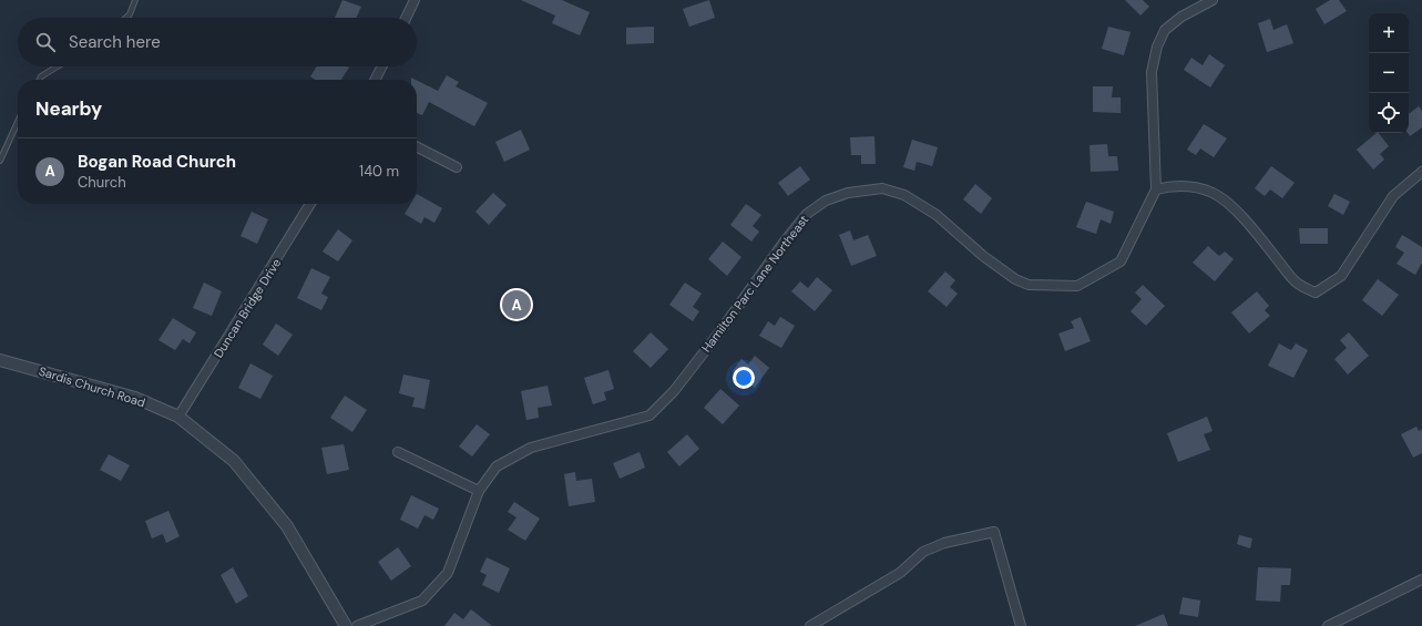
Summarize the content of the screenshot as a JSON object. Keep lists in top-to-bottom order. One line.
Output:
{"streets":{"street":["Hamilton Parc Lane Northeast","Duncan Bridge Drive","Sardis Church Road"]},"crossings":[["Duncan Bridge Drive","Sardis Church Road"]],"page":{"map_buttons":["+","−"],"search":"Search here","heading":"Nearby","list":[{"mark":"A","name":"Bogan Road Church","note":"Church","value":"140 m"}],"pins":"A"}}
